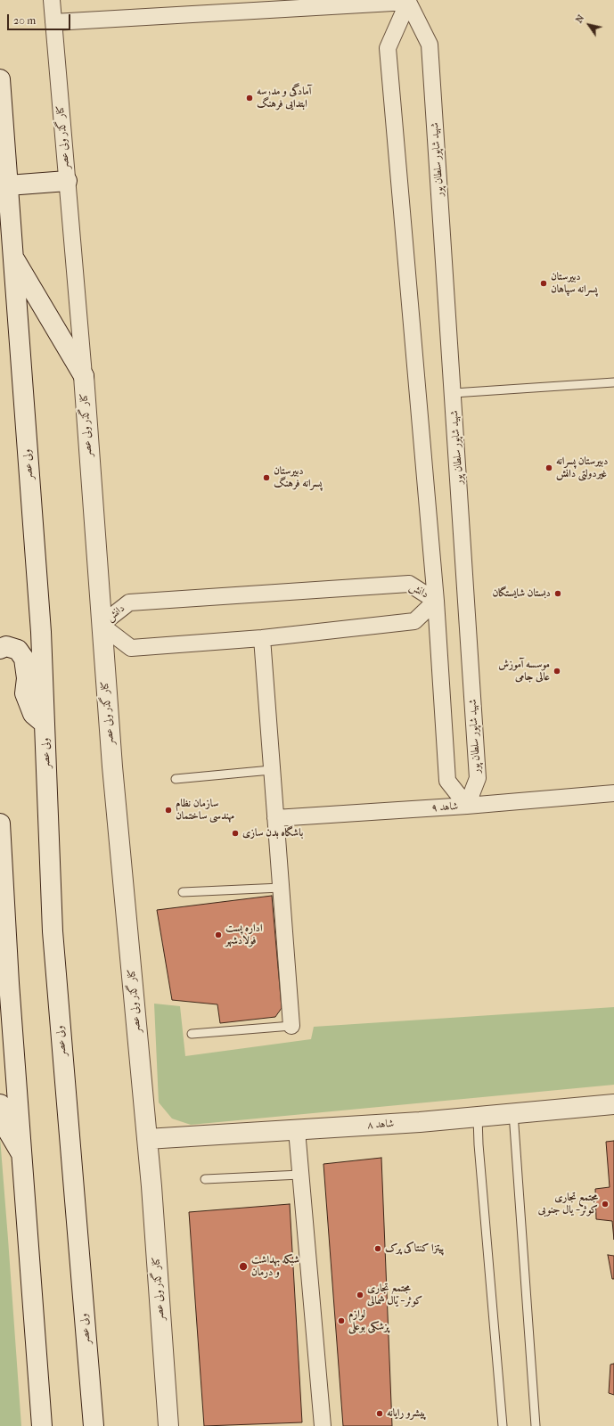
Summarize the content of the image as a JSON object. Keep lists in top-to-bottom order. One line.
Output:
{"streets":{"main road":["کنار گذر ولی عصر","ولی عصر","شاهد ۸"],"street":["شهید شاپور سلطان پور","دانش","شاهد ۹"]},"crossings":[["کنار گذر ولی عصر","دانش"],["کنار گذر ولی عصر","شاهد ۸"],["شهید شاپور سلطان پور","شاهد ۹"]],"places":["آمادگی و مدرسه ابتدایی فرهنگ","دبیرستان پسرانه سپاهان","دبیرستان پسرانه غیردولتی دانش","دبیرستان پسرانه فرهنگ","دبستان شایستگان","موسسه آموزش عالی جامی","سازمان نظام مهندسی ساختمان","باشگاه بدن سازی","اداره پست فولادشهر","مجتمع تجاری کوثر - یال جنوبی","پیتزا کنتاکی پرک","شبکه بهداشت و درمان","مجتمع تجاری کوثر - یال شمالی","لوازم پزشکی بوعلی","پیشرو رایانه"],"scale_bar":"20 m","north":"top left"}
